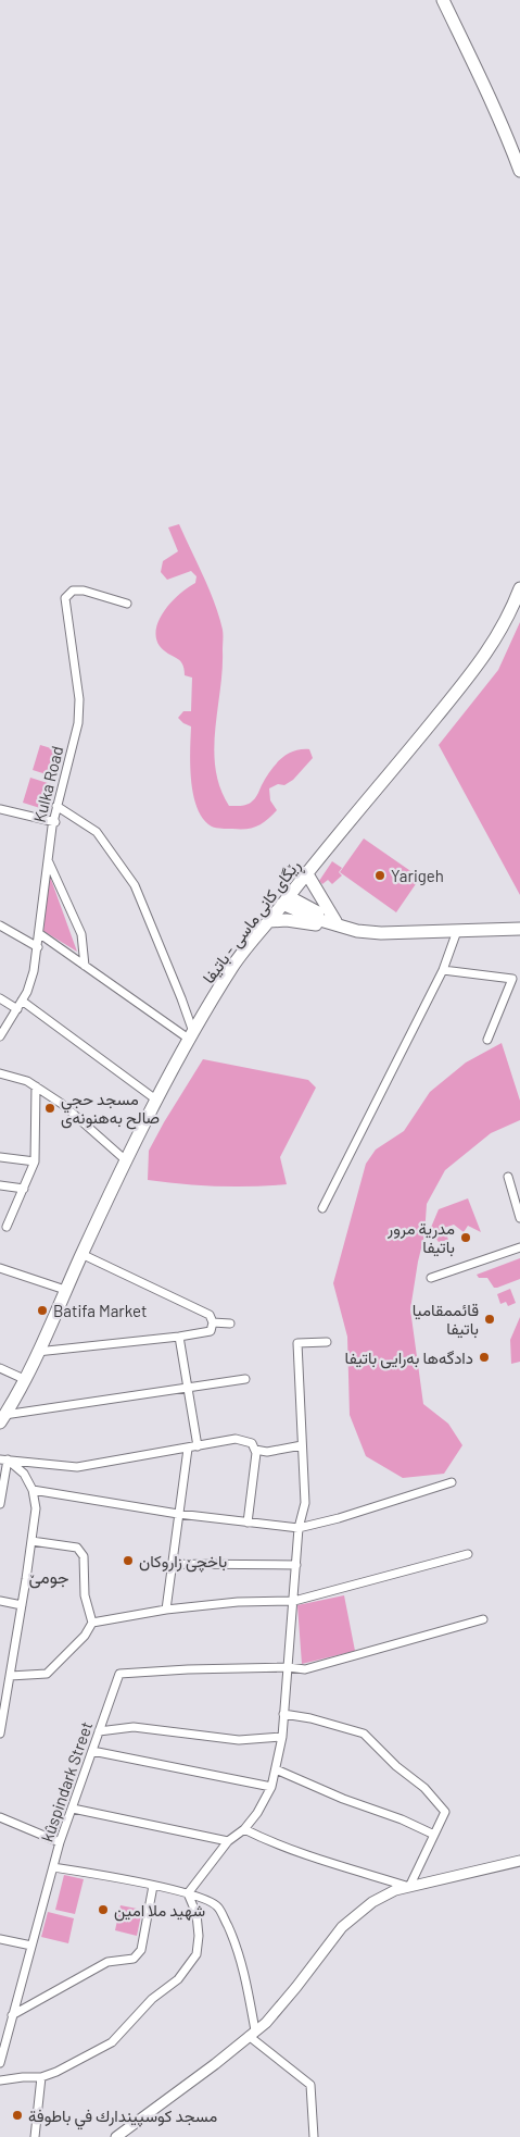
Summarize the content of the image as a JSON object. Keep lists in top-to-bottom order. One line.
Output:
{"streets":{"main road":["ڕێگای کانی ماسی - باتيفا"],"street":["Kulka Road","kûspindark Street"]},"districts":["جومێ"],"places":["Yarigeh","مسجد حجي صالح بەھنونەی","مدرية مرور باتيفا","Batifa Market","قائممقاميا باتيفا","دادگه‌ها به‌رايى باتيفا","باخچێ زاروکان","شهيد ملا امين","مسجد كوسپيندارك في باطوفة"]}
